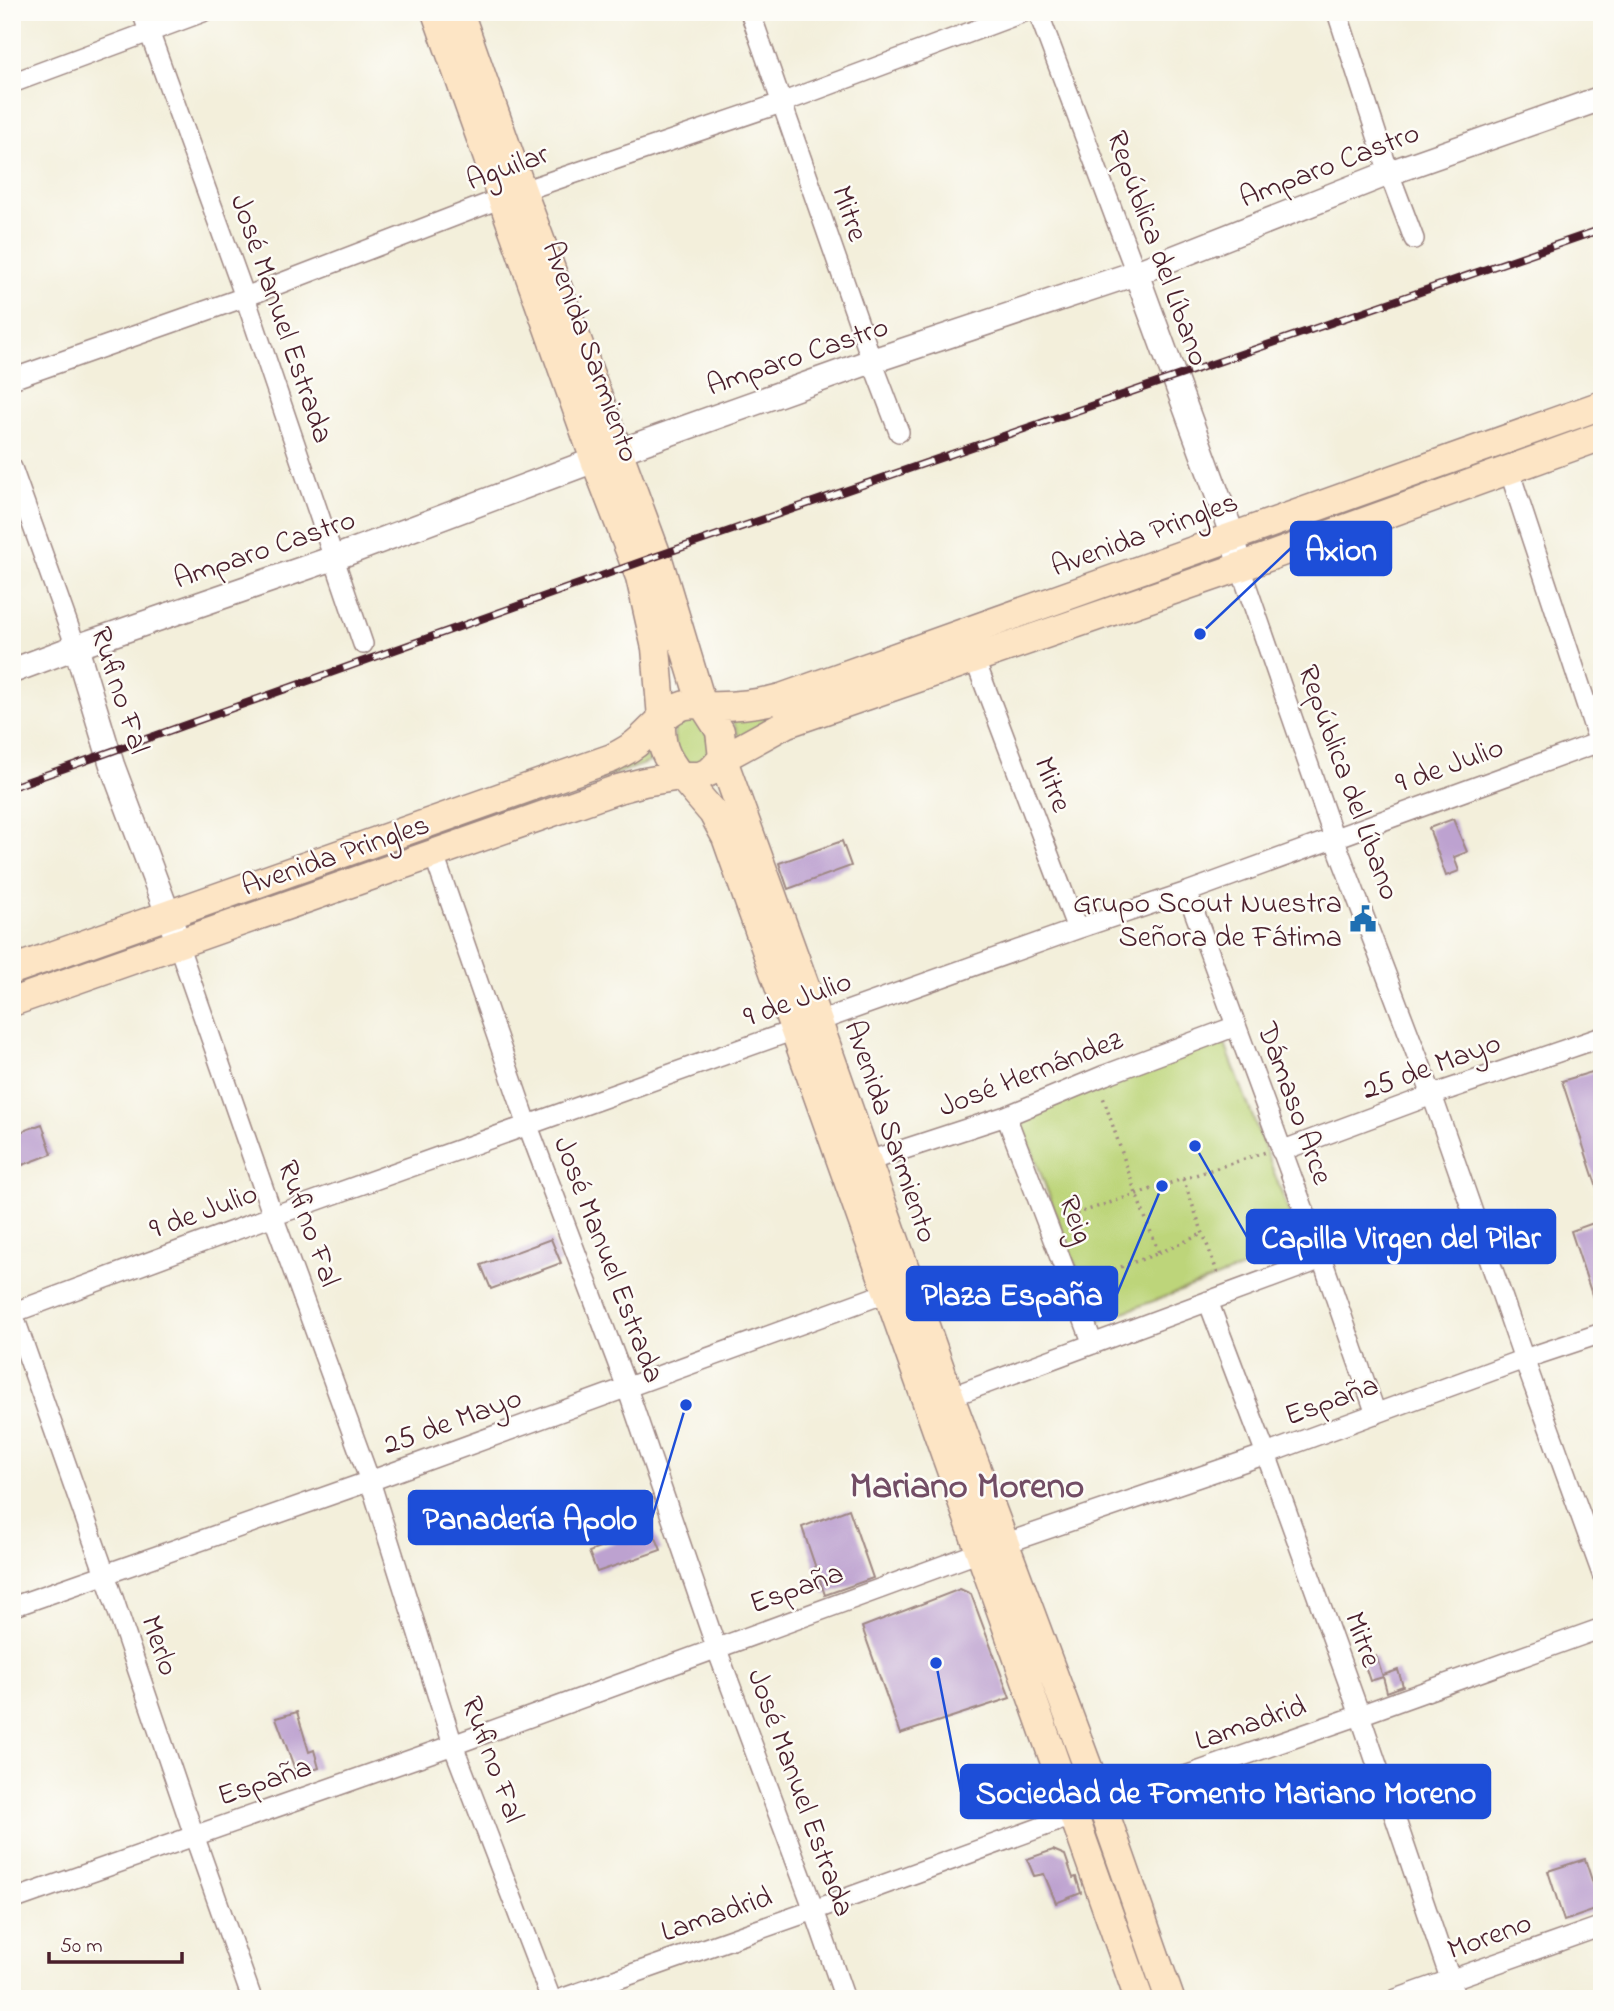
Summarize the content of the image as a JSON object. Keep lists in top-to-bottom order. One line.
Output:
{"streets":{"main road":["Avenida Sarmiento","Avenida Pringles"],"street":["Amparo Castro","Aguilar","Mitre","República del Líbano","José Manuel Estrada","Rufino Fal","9 de Julio","25 de Mayo","José Hernández","Dámaso Arce","Reig","España","Merlo","Lamadrid","Moreno"]},"crossings":[["Amparo Castro","Mitre"],["Amparo Castro","República del Líbano"],["Amparo Castro","José Manuel Estrada"],["Amparo Castro","Avenida Sarmiento"],["Amparo Castro","Rufino Fal"],["Aguilar","Mitre"],["Aguilar","José Manuel Estrada"],["Aguilar","Avenida Sarmiento"],["Mitre","Avenida Pringles"],["Mitre","9 de Julio"],["Mitre","España"],["Mitre","Lamadrid"],["Mitre","Moreno"],["República del Líbano","Avenida Pringles"],["República del Líbano","9 de Julio"],["República del Líbano","25 de Mayo"],["República del Líbano","España"],["José Manuel Estrada","Avenida Pringles"],["José Manuel Estrada","9 de Julio"],["José Manuel Estrada","25 de Mayo"],["José Manuel Estrada","España"],["José Manuel Estrada","Lamadrid"],["Avenida Sarmiento","Avenida Pringles"],["Avenida Sarmiento","9 de Julio"],["Avenida Sarmiento","25 de Mayo"],["Avenida Sarmiento","José Hernández"],["Avenida Sarmiento","España"],["Avenida Sarmiento","Lamadrid"],["Avenida Pringles","Rufino Fal"],["Rufino Fal","9 de Julio"],["Rufino Fal","25 de Mayo"],["Rufino Fal","España"],["9 de Julio","Dámaso Arce"],["9 de Julio","Merlo"],["25 de Mayo","Dámaso Arce"],["25 de Mayo","Merlo"],["José Hernández","Dámaso Arce"],["José Hernández","Reig"],["Dámaso Arce","España"],["España","Merlo"]],"districts":["Mariano Moreno"],"places":{"other":["Axion","Capilla Virgen del Pilar","Plaza España","Panadería Apolo","Sociedad de Fomento Mariano Moreno"],"public building":["Grupo Scout Nuestra Señora de Fátima"]},"scale_bar":"50 m"}
